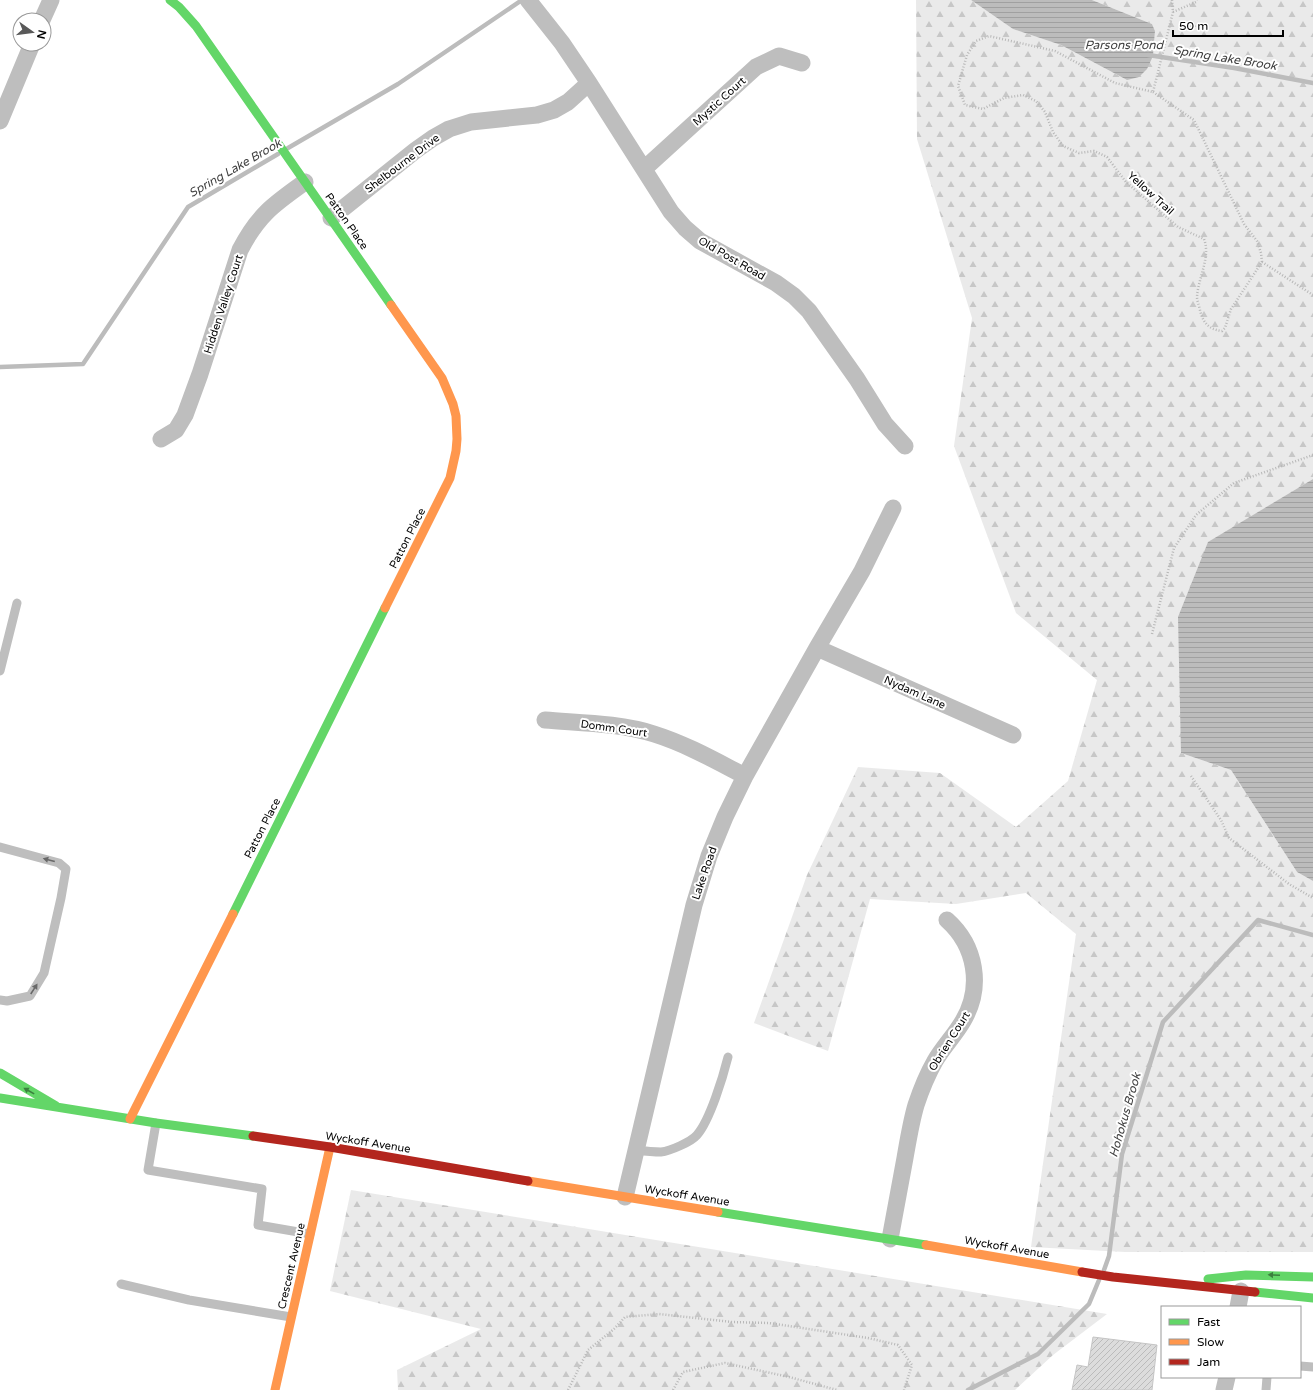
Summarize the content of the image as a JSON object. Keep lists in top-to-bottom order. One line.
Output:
{"streets":{"main road":["Patton Place","Wyckoff Avenue","Crescent Avenue"],"street":["Mystic Court","Shelbourne Drive","Old Post Road","Hidden Valley Court","Nydam Lane","Domm Court","Lake Road","Obrien Court"],"path":["Yellow Trail"]},"crossings":[["Mystic Court","Old Post Road"],["Shelbourne Drive","Patton Place"],["Shelbourne Drive","Old Post Road"],["Patton Place","Hidden Valley Court"],["Patton Place","Wyckoff Avenue"],["Nydam Lane","Lake Road"],["Domm Court","Lake Road"],["Lake Road","Wyckoff Avenue"],["Obrien Court","Wyckoff Avenue"],["Wyckoff Avenue","Crescent Avenue"]],"water":["Parsons Pond","Spring Lake Brook","Hohokus Brook"],"legend":["Fast","Slow","Jam"],"scale_bar":"50 m","north":"right"}
